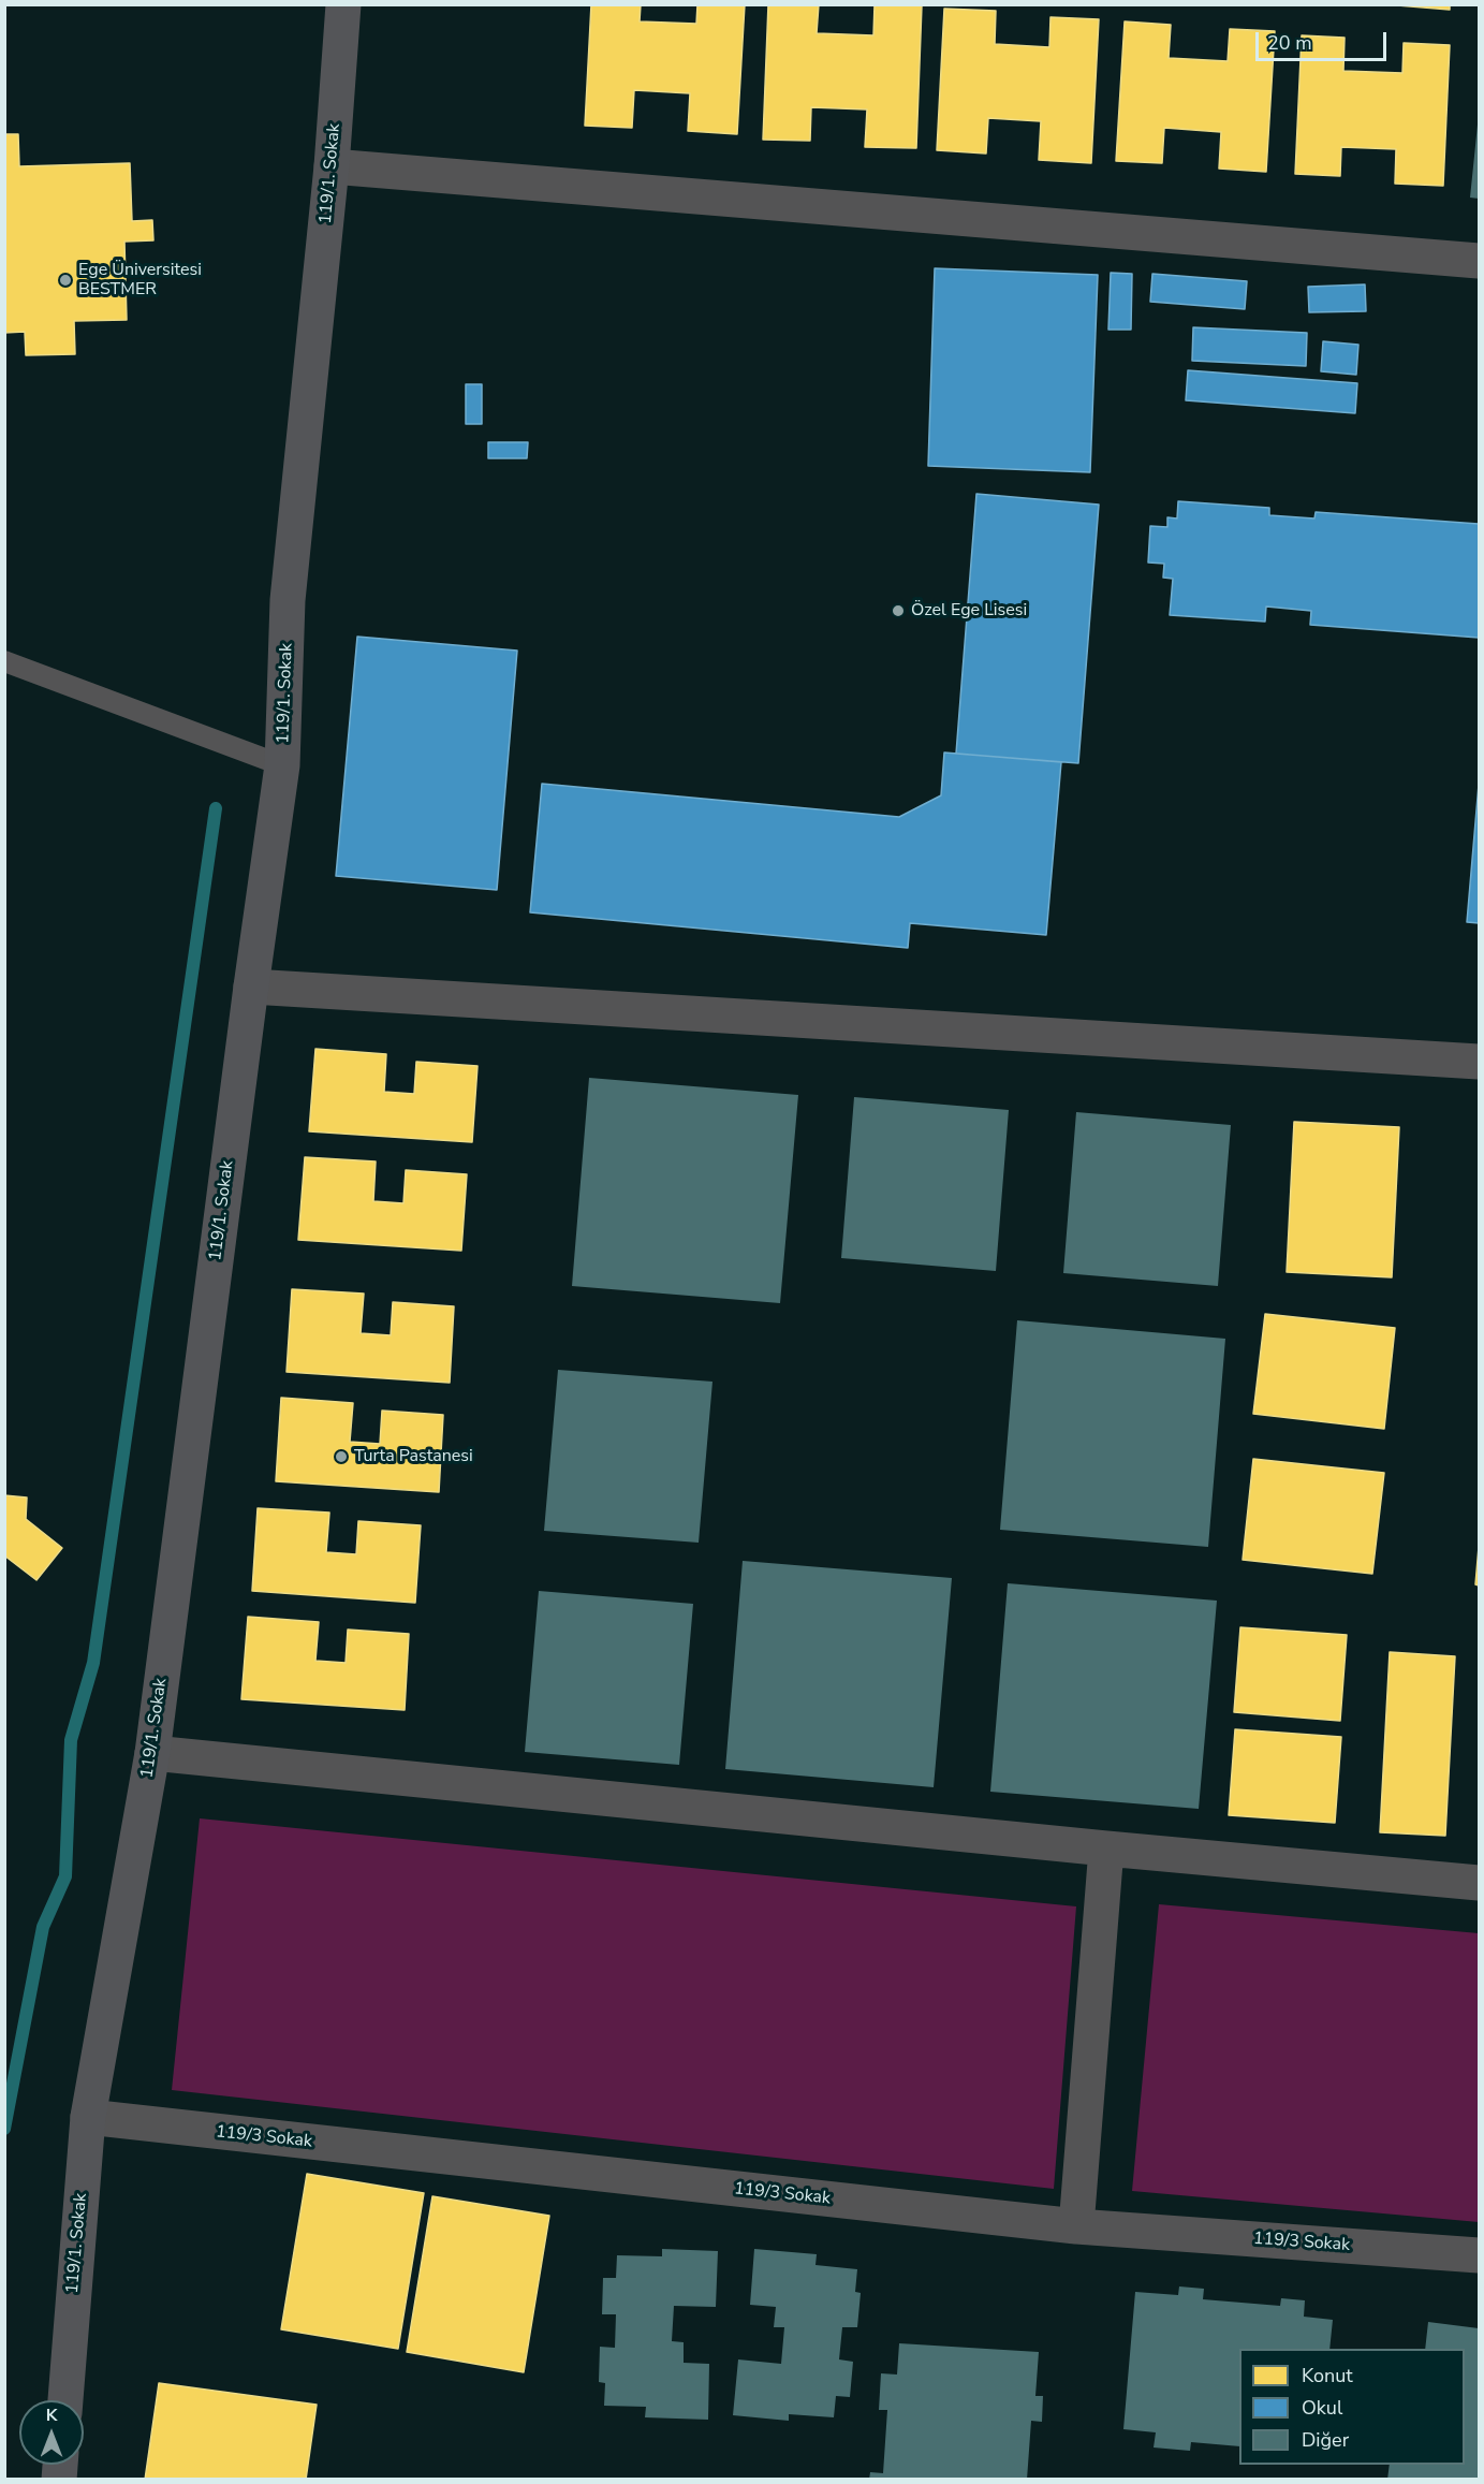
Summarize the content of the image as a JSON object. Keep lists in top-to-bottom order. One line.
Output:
{"streets":{"street":["119/1. Sokak","119/3 Sokak"]},"crossings":[["119/1. Sokak","119/3 Sokak"]],"places":["Ege Üniversitesi BESTMER","Özel Ege Lisesi","Turta Pastanesi"],"legend":["Konut","Okul","Diğer"],"scale_bar":"20 m","north":"top"}
